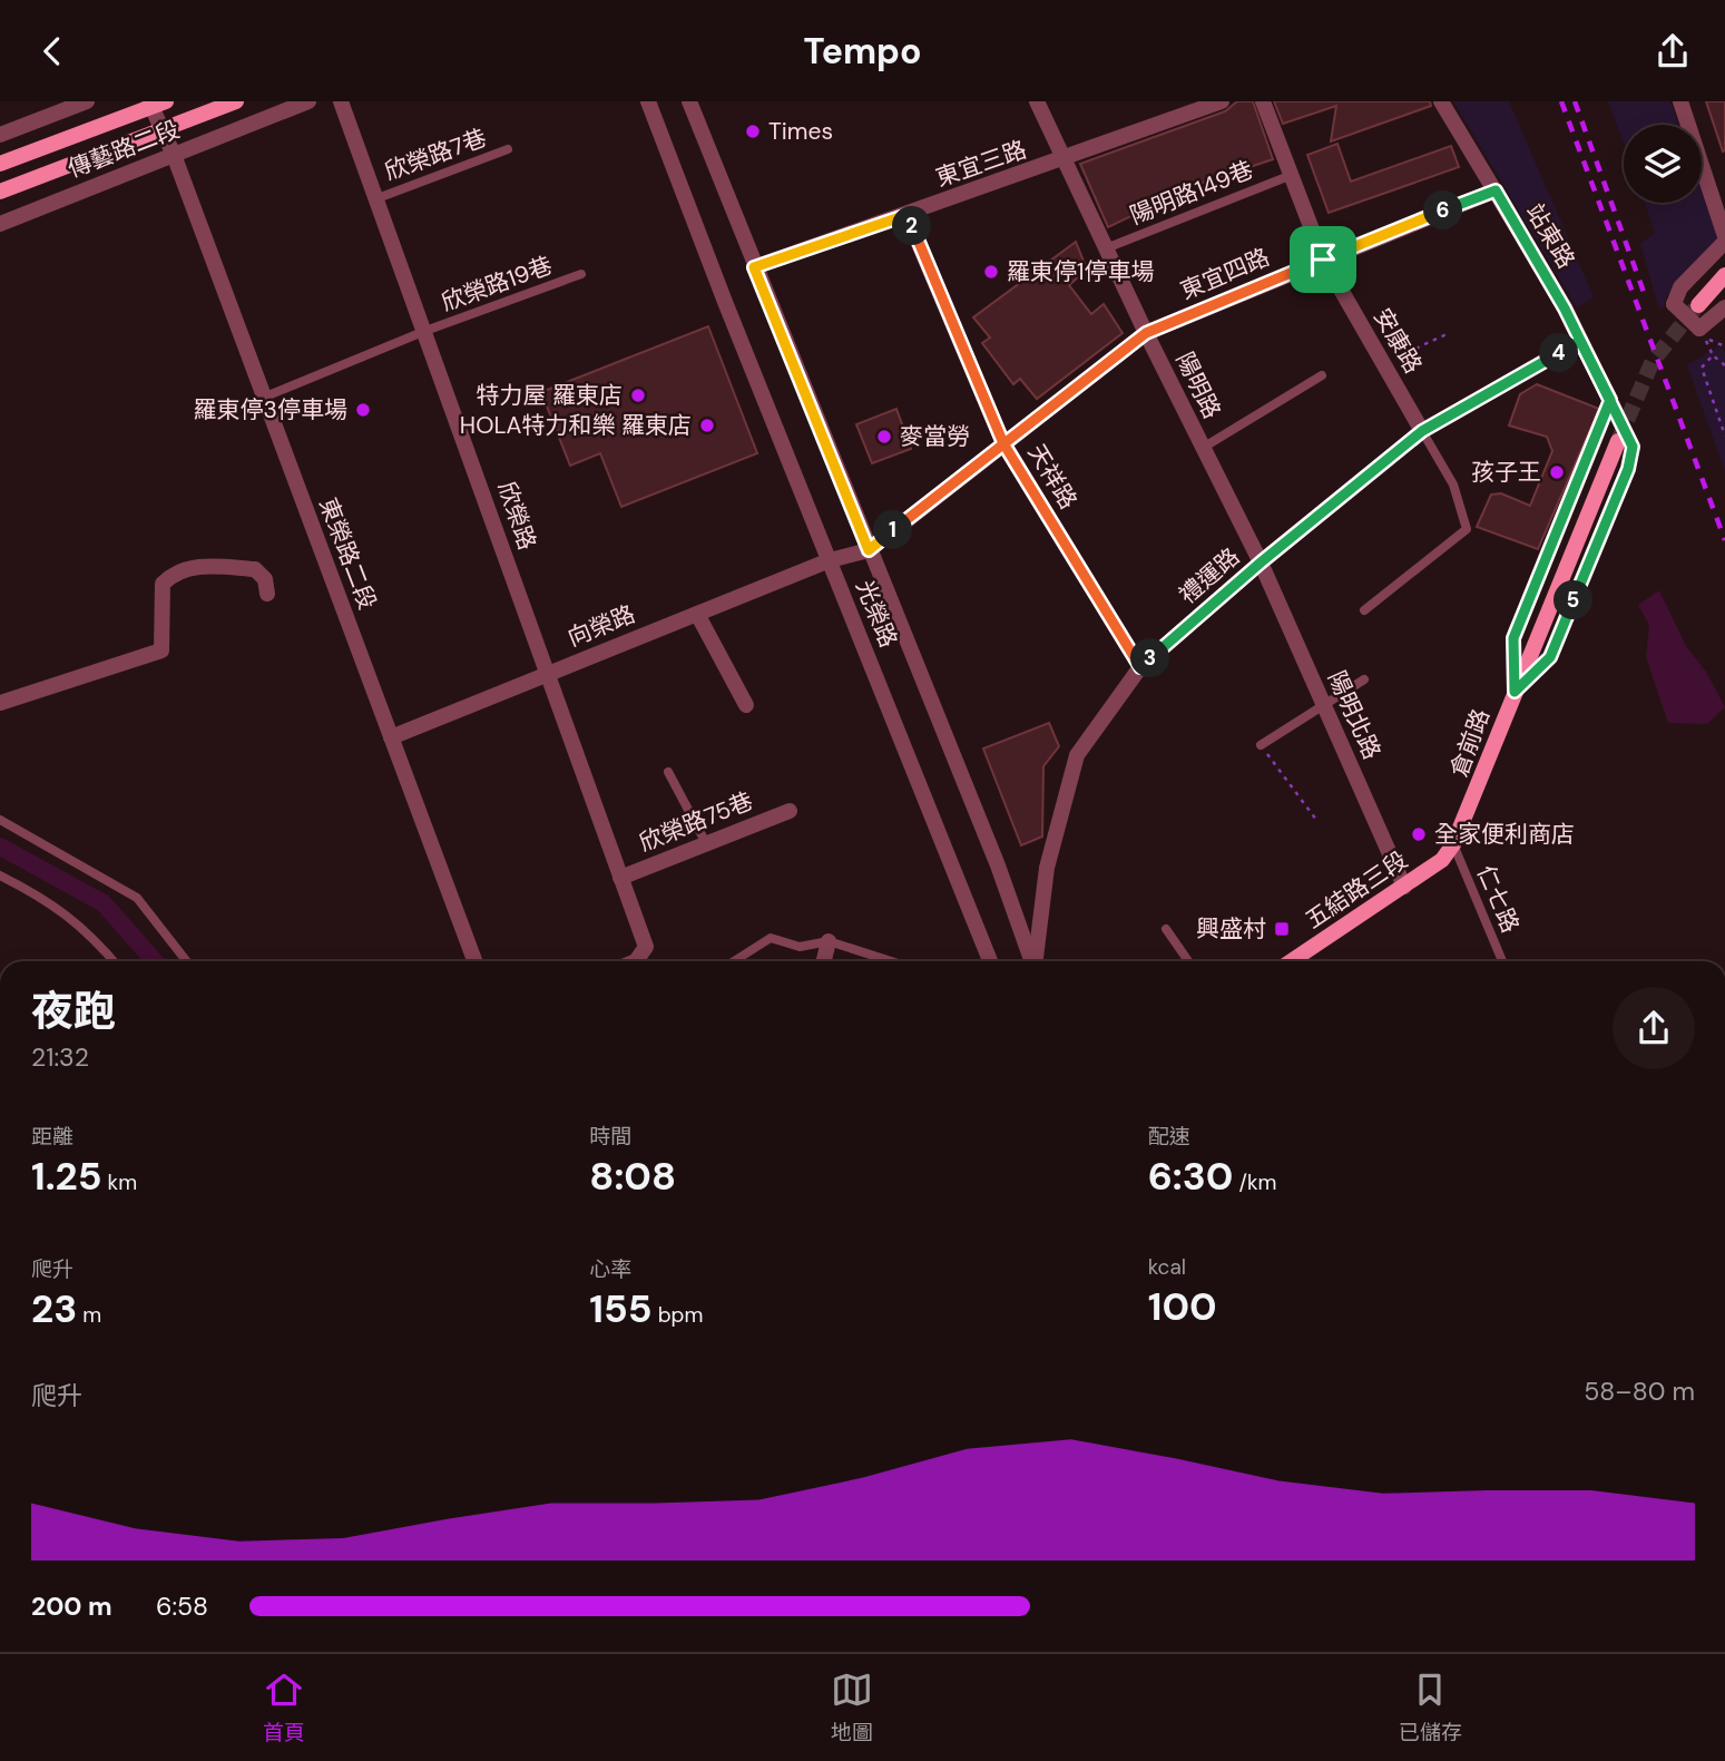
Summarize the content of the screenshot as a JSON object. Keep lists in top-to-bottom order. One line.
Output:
{"streets":{"main road":["傳藝路二段","倉前路","五結路三段"],"street":["東宜三路","站東路","東宜四路","安康路","陽明路","天祥路","欣榮路","東榮路二段","禮運路","光榮路","向榮路","陽明北路","欣榮路75巷"],"lane":["欣榮路7巷","陽明路149巷","欣榮路19巷","仁七路"]},"crossings":[["傳藝路二段","東榮路二段"],["欣榮路7巷","欣榮路"],["東宜三路","陽明路"],["東宜三路","天祥路"],["東宜三路","光榮路"],["陽明路149巷","安康路"],["陽明路149巷","陽明路"],["站東路","東宜四路"],["站東路","禮運路"],["東宜四路","安康路"],["東宜四路","陽明路"],["東宜四路","天祥路"],["東宜四路","光榮路"],["東宜四路","向榮路"],["欣榮路19巷","欣榮路"],["欣榮路19巷","東榮路二段"],["安康路","禮運路"],["陽明路","禮運路"],["陽明路","陽明北路"],["天祥路","禮運路"],["欣榮路","向榮路"],["欣榮路","欣榮路75巷"],["東榮路二段","向榮路"],["禮運路","陽明北路"],["光榮路","向榮路"],["陽明北路","五結路三段"],["倉前路","五結路三段"],["倉前路","仁七路"],["五結路三段","仁七路"]],"places":{"other":["Times","羅東停1停車場","特力屋 羅東店","羅東停3停車場","HOLA特力和樂 羅東店","麥當勞","孩子王","全家便利商店"],"transit":["興盛村"]},"page":{"header":"Tempo","pins":["6","2","4","1","5","3"],"heading":["夜跑","21:32"],"stats":[["距離","1.25 km"],["時間","8:08"],["配速","6:30 /km"],["爬升","23 m"],["心率","155 bpm"],["kcal","100"]],"chart":["爬升","58–80 m"],"list":[{"name":"200 m","note":"6:58"}],"tabs":["首頁","地圖","已儲存"]}}
